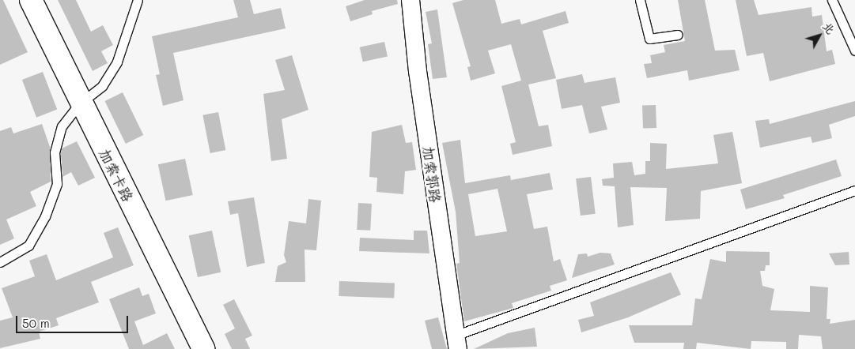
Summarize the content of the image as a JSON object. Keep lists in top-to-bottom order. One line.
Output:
{"streets":{"main road":["加索卡路"],"street":["加索郭路"]},"scale_bar":"50 m","north":"top right"}
